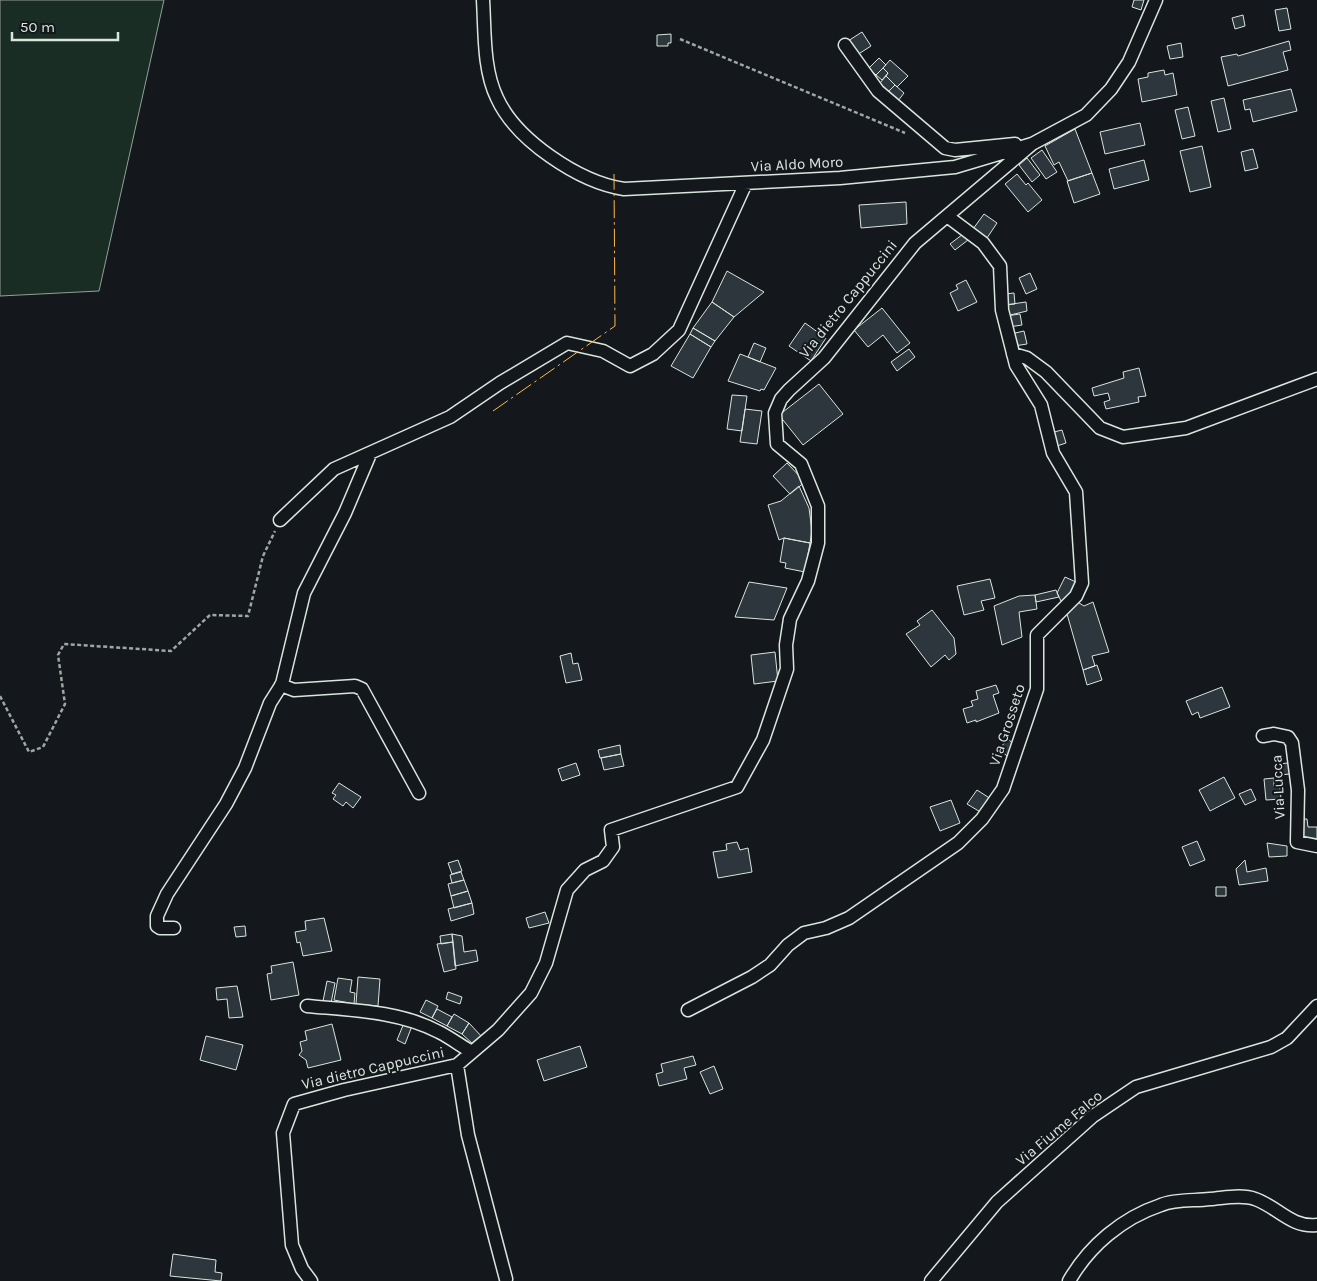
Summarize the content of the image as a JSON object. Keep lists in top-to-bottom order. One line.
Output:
{"streets":{"street":["Via Aldo Moro","Via dietro Cappuccini","Via Grosseto","Via Lucca","Via Fiume Falco"]},"crossings":[["Via Aldo Moro","Via dietro Cappuccini"],["Via dietro Cappuccini","Via Grosseto"]],"scale_bar":"50 m"}
